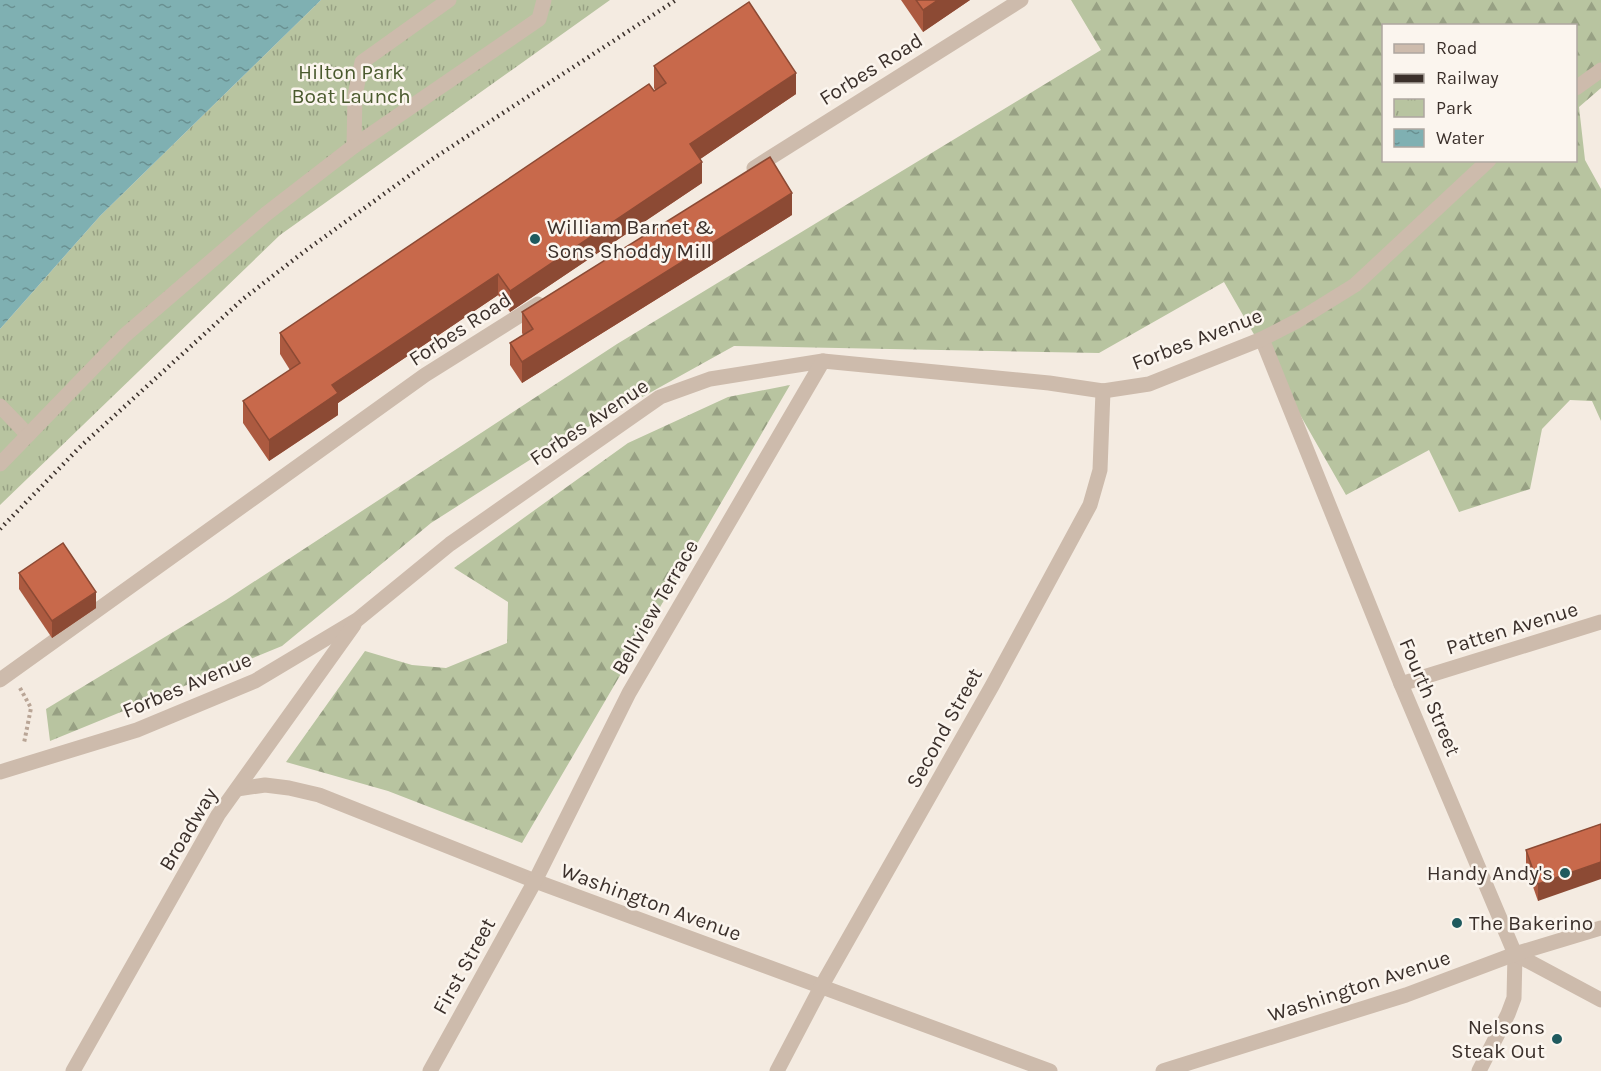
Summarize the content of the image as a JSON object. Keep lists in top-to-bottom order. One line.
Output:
{"streets":{"street":["Forbes Road","Forbes Avenue","Bellview Terrace","Patten Avenue","Fourth Street","Second Street","Broadway","Washington Avenue","First Street"]},"crossings":[["Forbes Avenue","Bellview Terrace"],["Forbes Avenue","Fourth Street"],["Forbes Avenue","Second Street"],["Forbes Avenue","Broadway"],["Bellview Terrace","Washington Avenue"],["Bellview Terrace","First Street"],["Patten Avenue","Fourth Street"],["Fourth Street","Washington Avenue"],["Second Street","Washington Avenue"],["Broadway","Washington Avenue"],["Washington Avenue","First Street"]],"parks":["Hilton Park Boat Launch"],"places":["William Barnet & Sons Shoddy Mill","Handy Andy's","The Bakerino","Nelsons Steak Out"],"legend":["Road","Railway","Park","Water"]}
